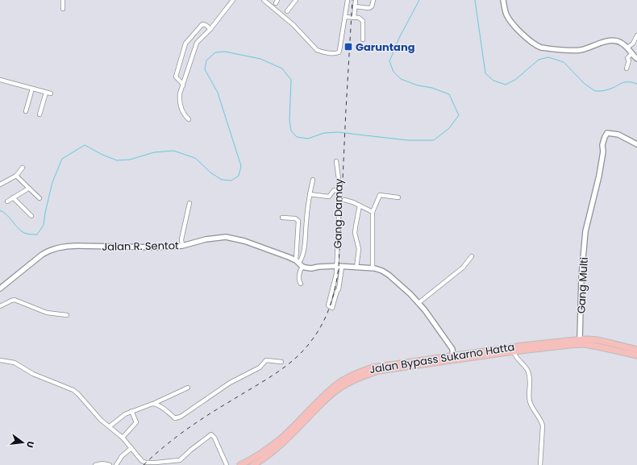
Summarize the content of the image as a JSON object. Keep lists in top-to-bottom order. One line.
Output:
{"streets":{"highway":["Jalan Bypass Sukarno Hatta"],"street":["Gang Damay","Jalan R. Sentot","Gang Multi"]},"crossings":[["Gang Damay","Jalan R. Sentot"],["Jalan R. Sentot","Jalan Bypass Sukarno Hatta"],["Gang Multi","Jalan Bypass Sukarno Hatta"]],"places":{"transit":["Garuntang"]},"north":"right"}
